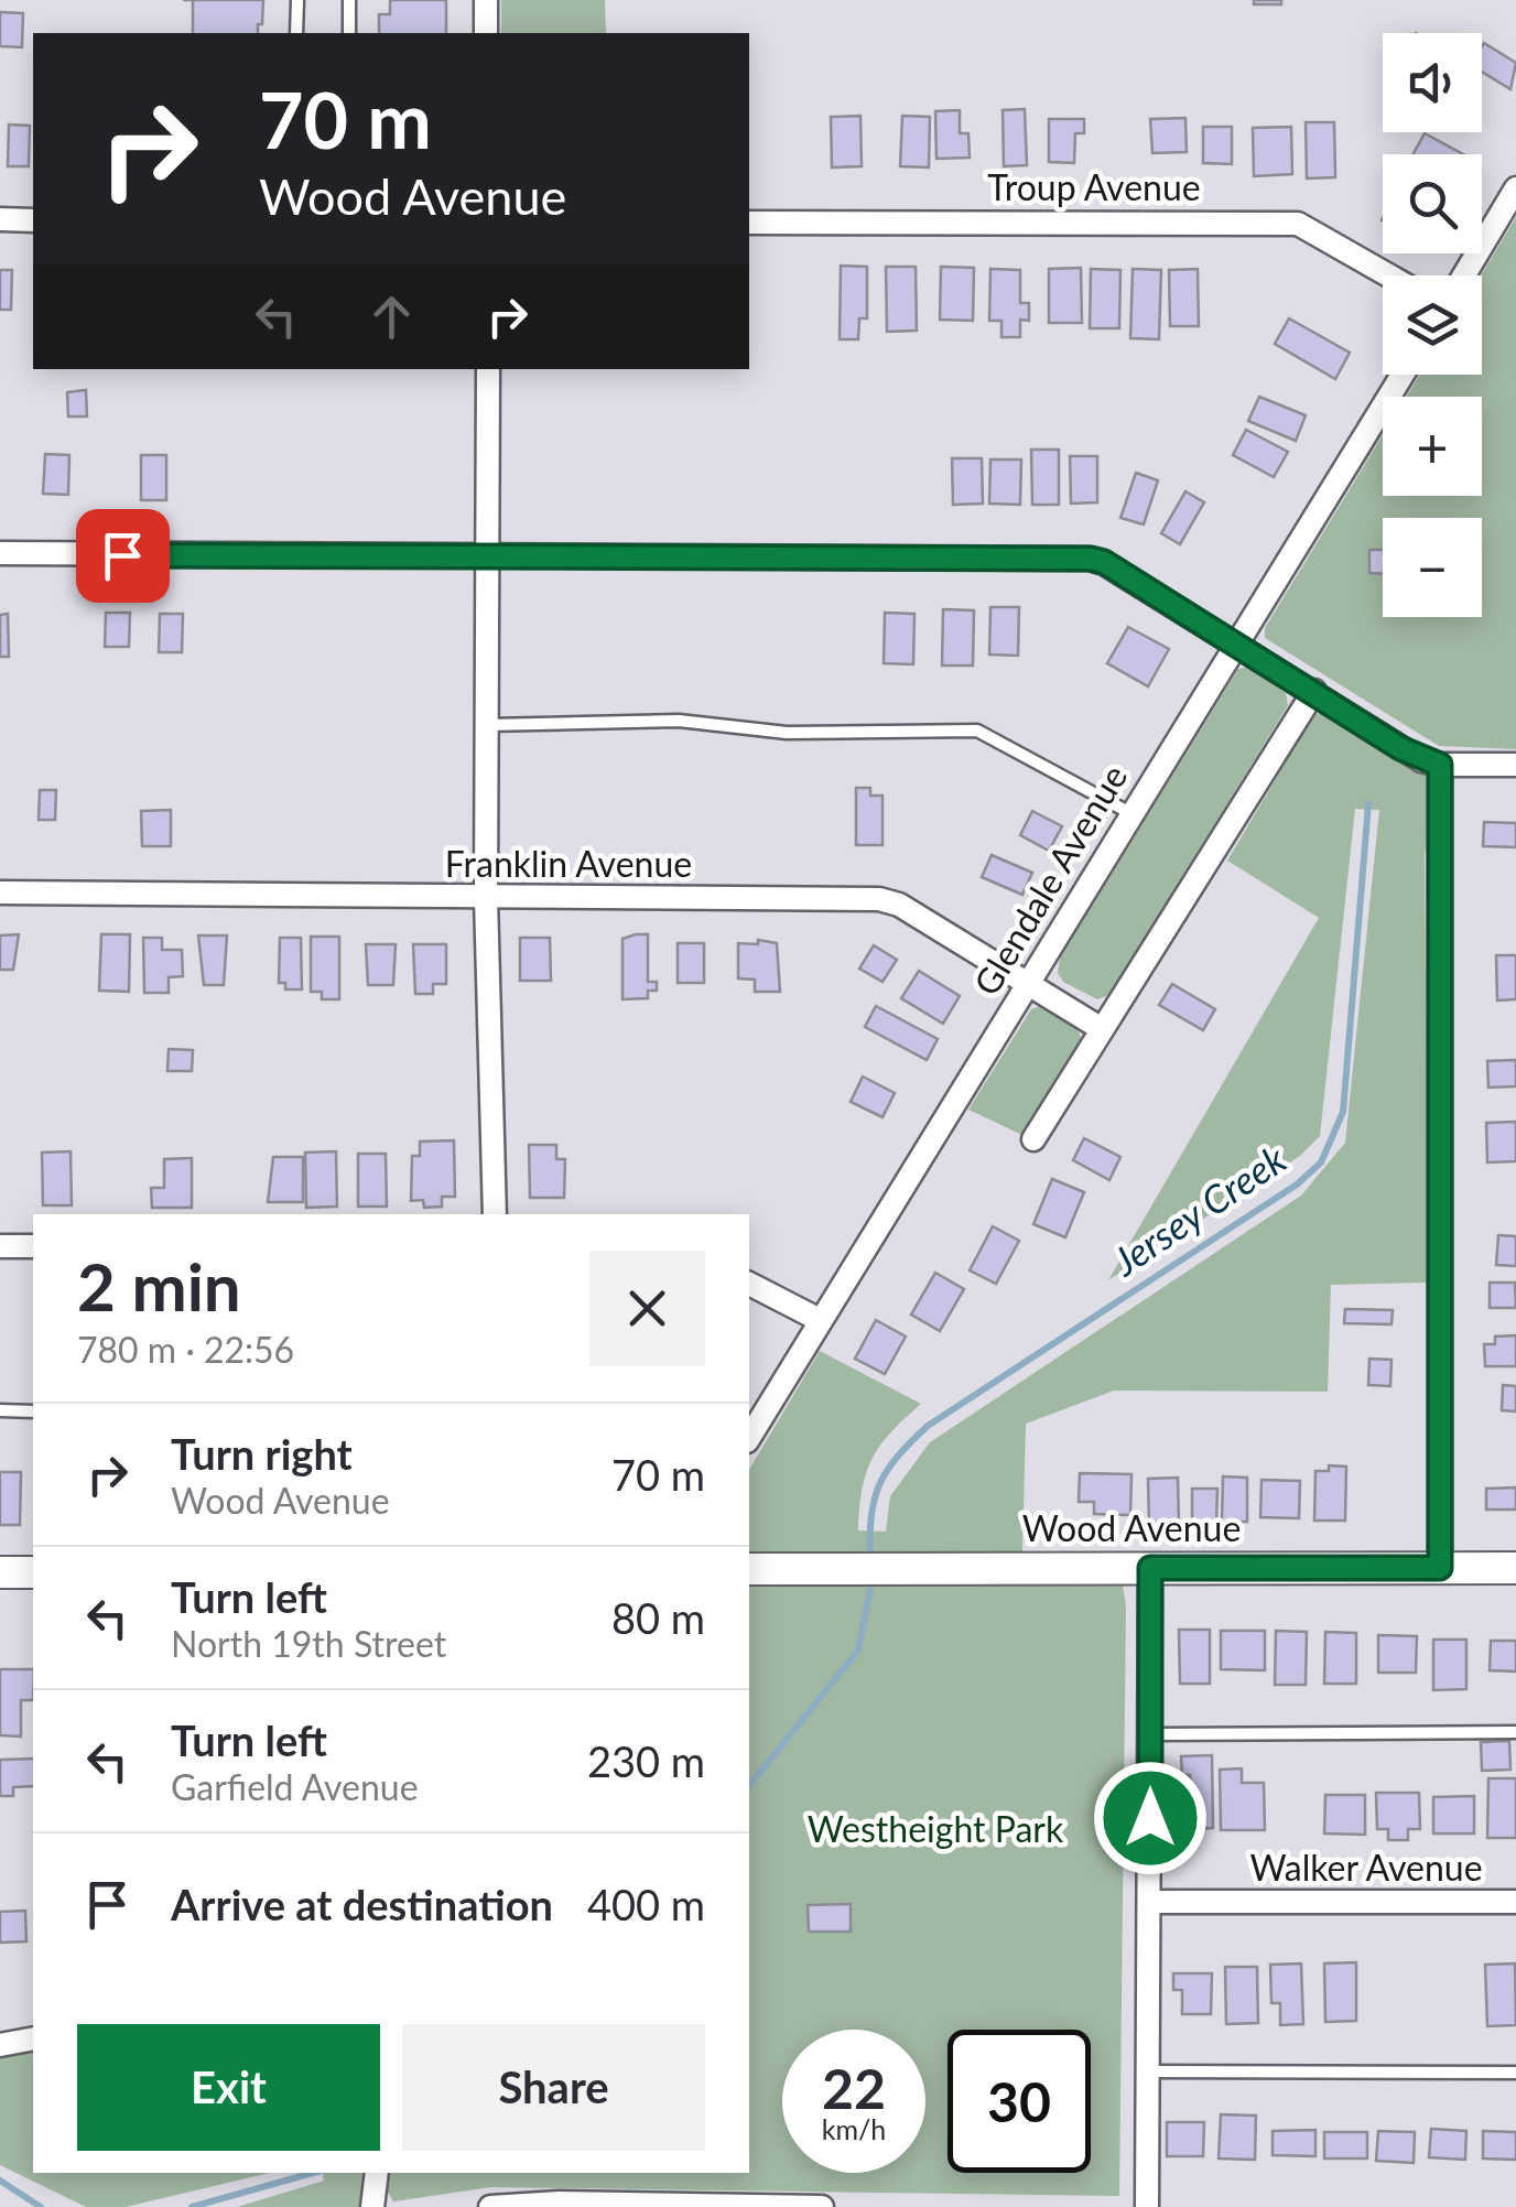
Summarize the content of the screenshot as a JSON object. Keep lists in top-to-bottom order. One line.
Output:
{"streets":{"street":["Troup Avenue","Franklin Avenue","Glendale Avenue","Wood Avenue","Walker Avenue"]},"crossings":[["Franklin Avenue","Glendale Avenue"]],"water":["Jersey Creek"],"parks":["Westheight Park"],"page":{"map_buttons":["+","−"],"turn":["70 m","Wood Avenue"],"heading":["2 min","780 m · 22:56"],"list":[{"name":"Turn right","note":"Wood Avenue","value":"70 m"},{"name":"Turn left","note":"North 19th Street","value":"80 m"},{"name":"Turn left","note":"Garfield Avenue","value":"230 m"},{"name":"Arrive at destination","value":"400 m"}],"buttons":["Exit","Share"],"speed":"22 km/h","limit":"30"}}
